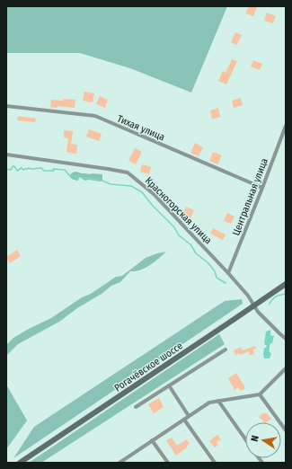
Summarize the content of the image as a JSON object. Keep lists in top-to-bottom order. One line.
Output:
{"streets":{"main road":["Рогачёвское шоссе"],"street":["Тихая улица","Центральная улица","Красногорская улица"]},"crossings":[["Тихая улица","Центральная улица"],["Центральная улица","Красногорская улица"],["Красногорская улица","Рогачёвское шоссе"]],"north":"left"}
